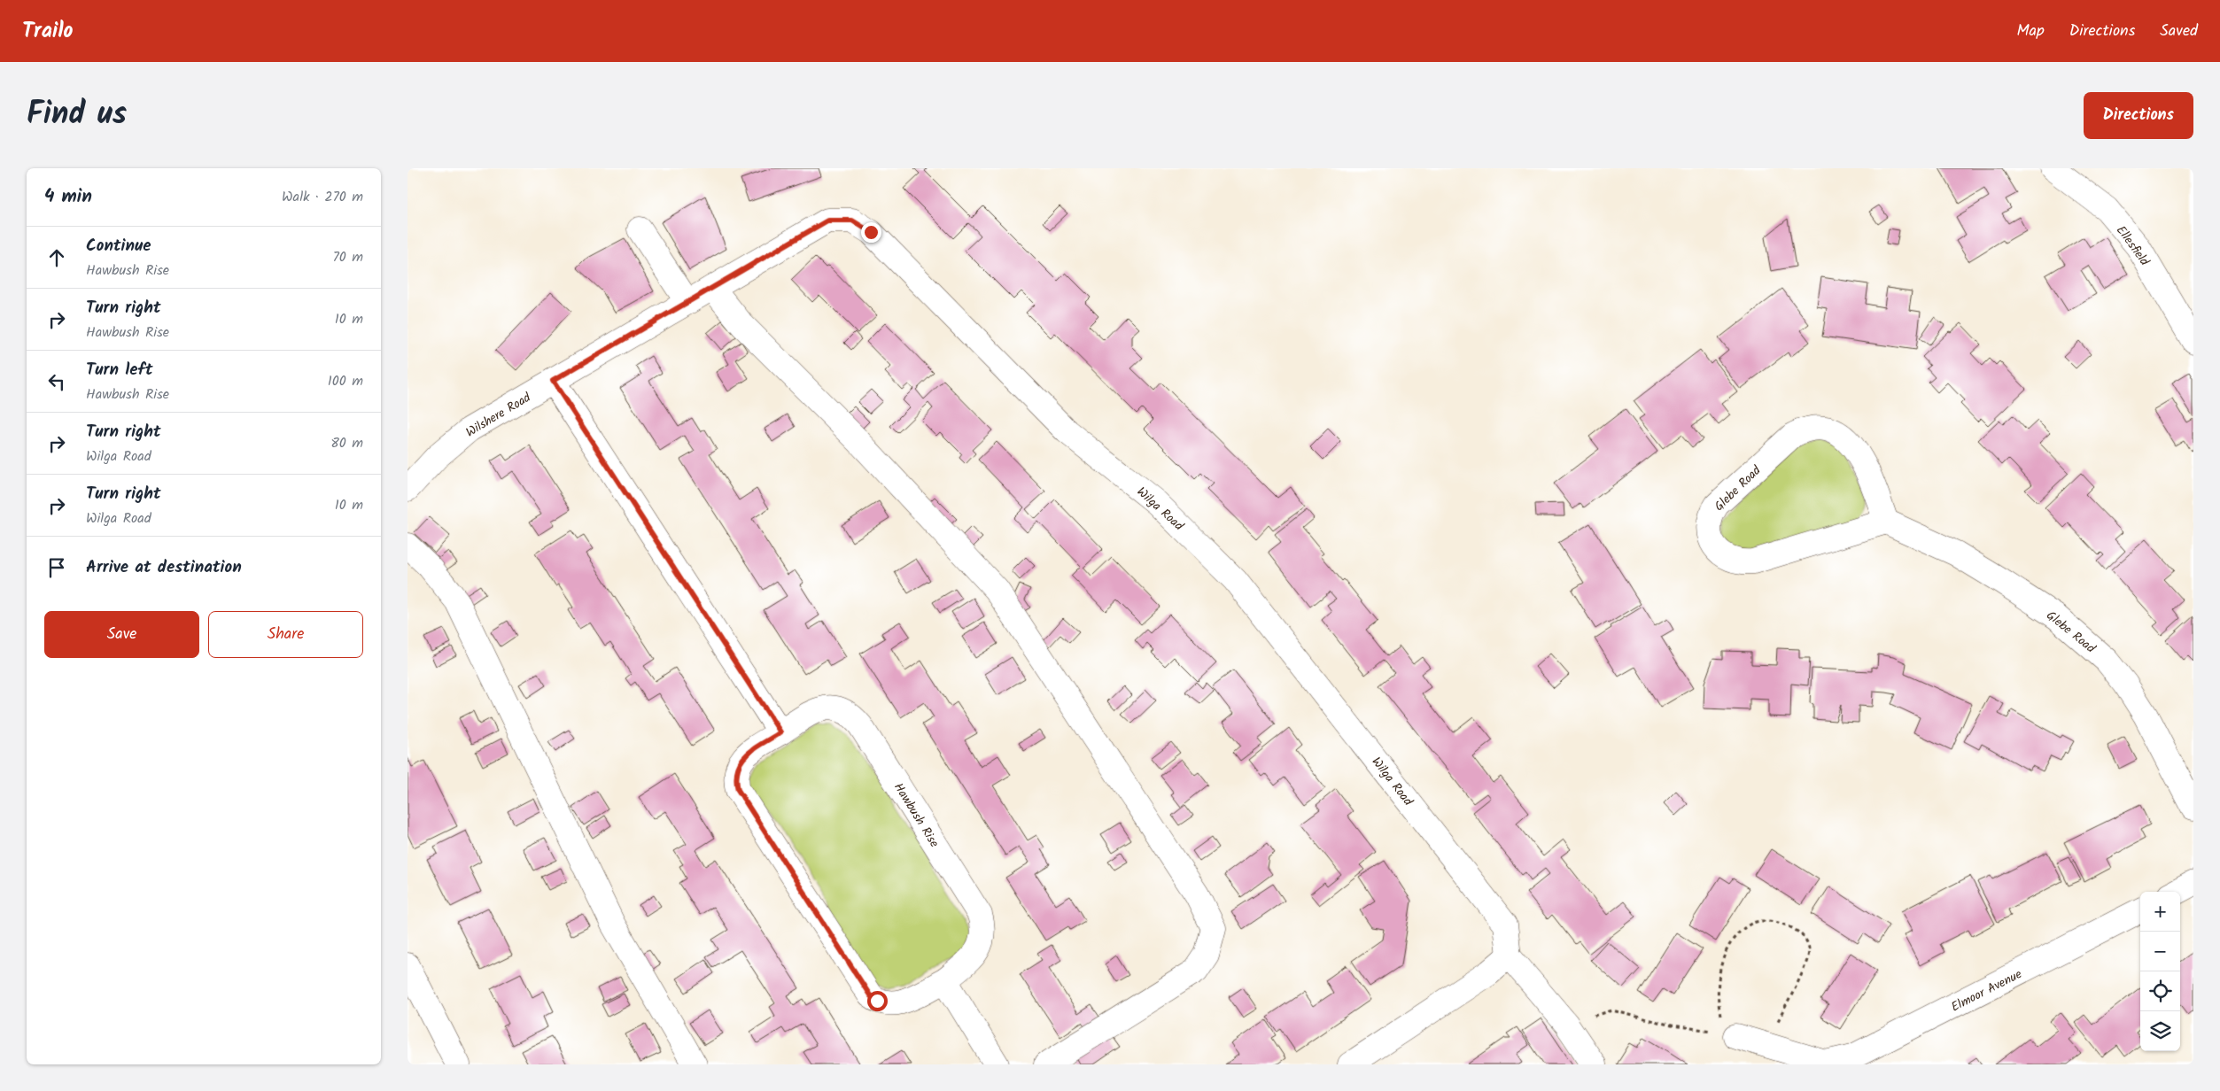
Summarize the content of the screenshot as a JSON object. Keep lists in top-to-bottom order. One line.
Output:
{"streets":{"street":["Ellesfield","Wilshere Road","Glebe Road","Wilga Road","Hawbush Rise","Elmoor Avenue"]},"crossings":[["Wilshere Road","Wilga Road"]],"page":{"header":"Trailo","nav":["Map","Directions","Saved"],"title":"Find us","buttons":["Directions",["Save","Share"]],"heading":["4 min","Walk · 270 m"],"list":[["Continue","Hawbush Rise","70 m"],["Turn right","Hawbush Rise","10 m"],["Turn left","Hawbush Rise","100 m"],["Turn right","Wilga Road","80 m"],["Turn right","Wilga Road","10 m"],"Arrive at destination"],"map_buttons":["+","−"]}}
